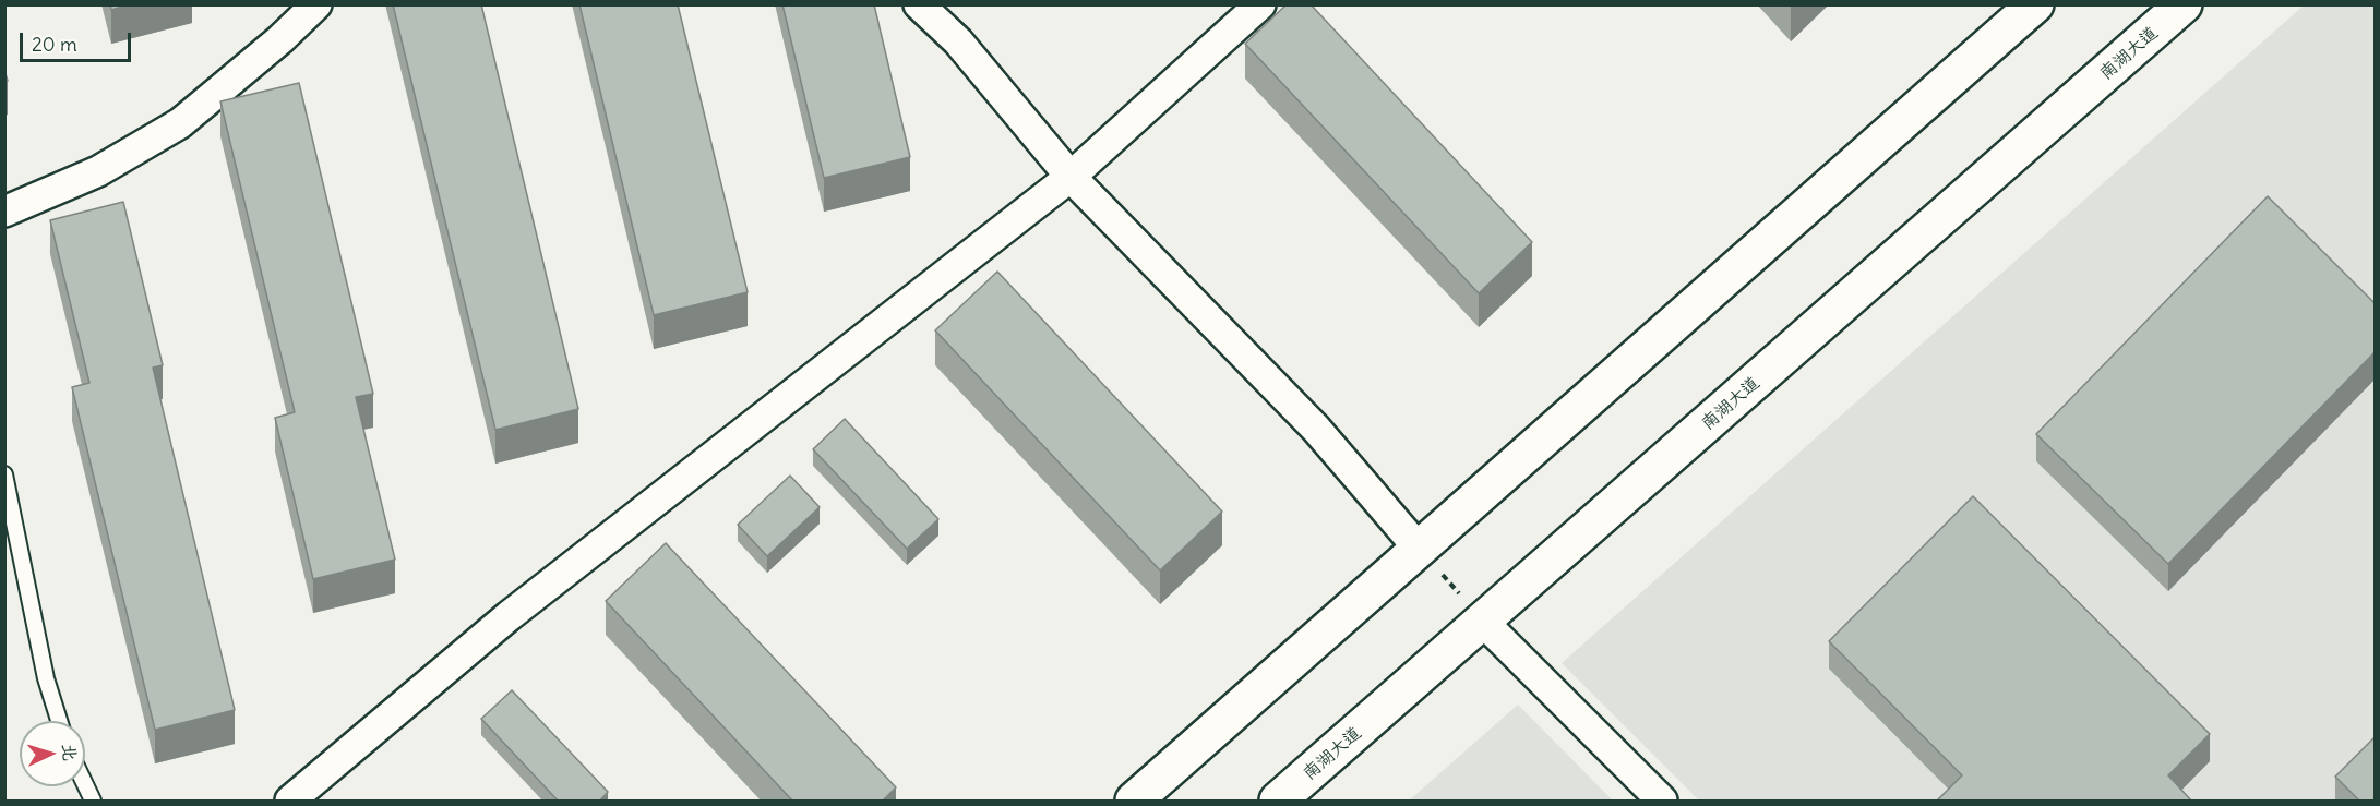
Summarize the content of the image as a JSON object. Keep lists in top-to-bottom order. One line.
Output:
{"streets":{"main road":["南湖大道"]},"scale_bar":"20 m","north":"right"}
